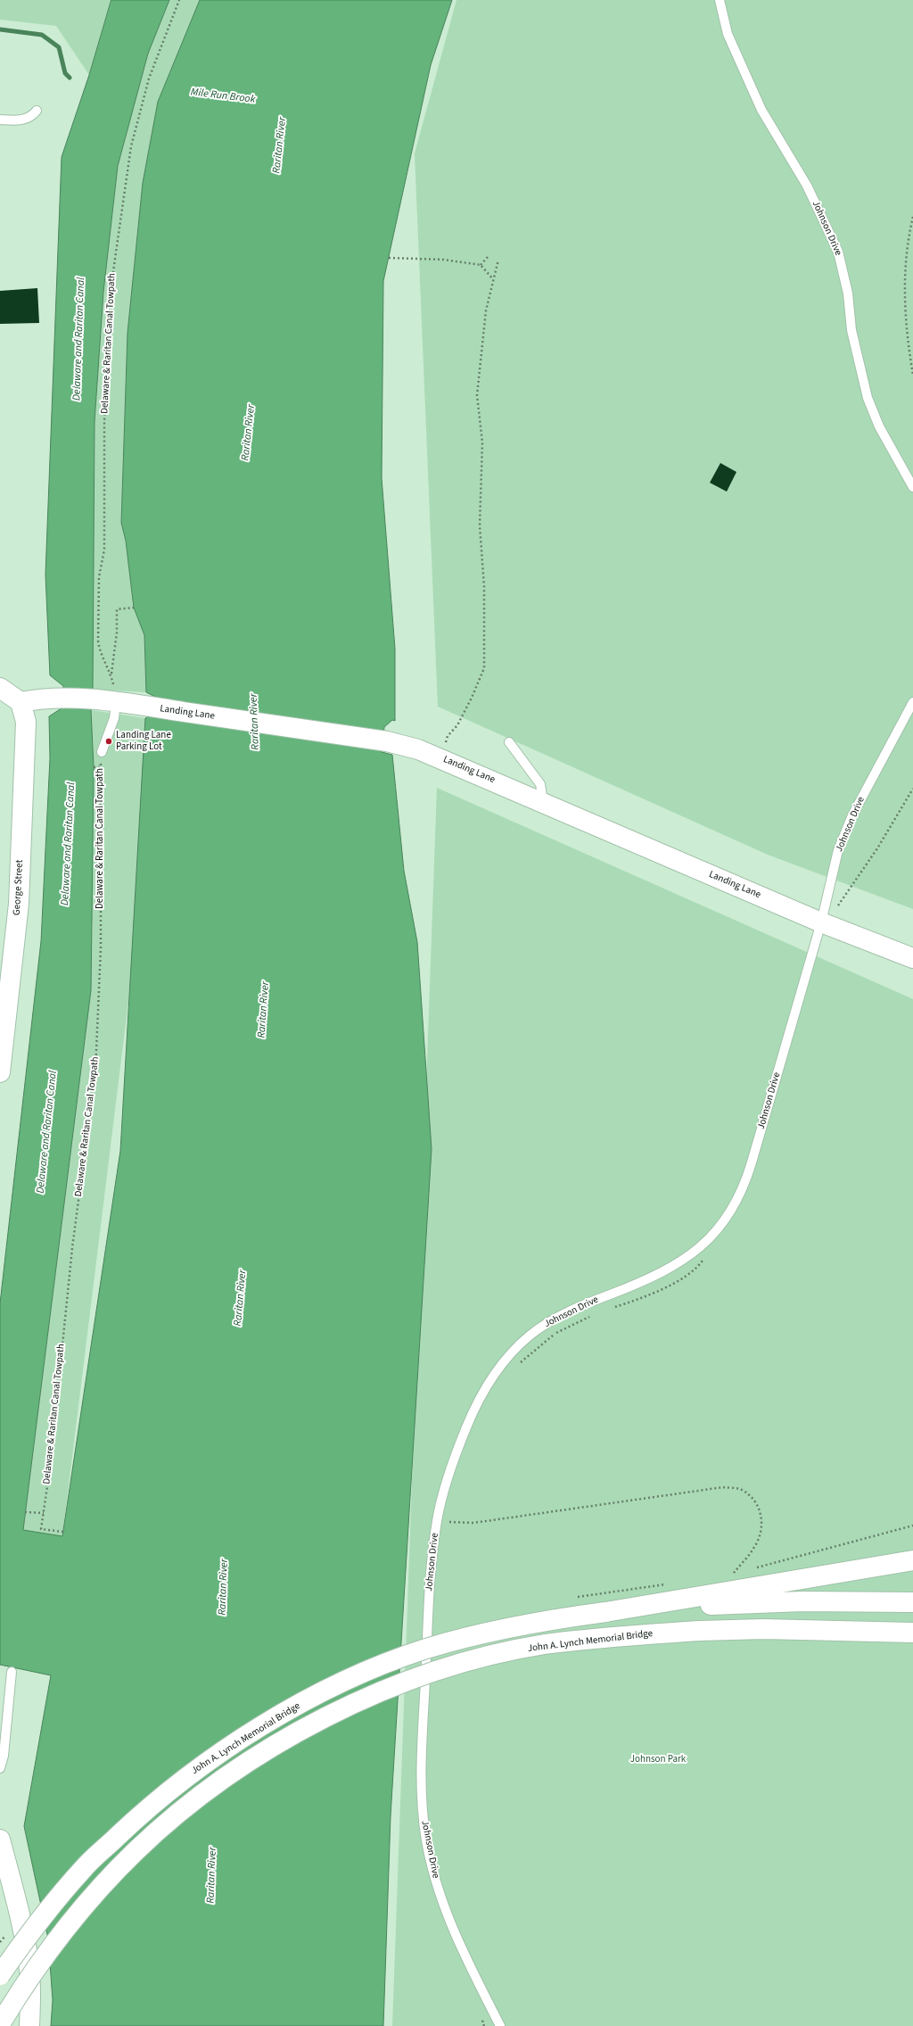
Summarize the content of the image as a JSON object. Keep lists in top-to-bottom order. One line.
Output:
{"streets":{"main road":["Landing Lane","George Street","John A. Lynch Memorial Bridge"],"lane":["Johnson Drive"],"path":["Delaware & Raritan Canal Towpath"]},"crossings":[["Johnson Drive","Landing Lane"],["Delaware & Raritan Canal Towpath","Landing Lane"],["Landing Lane","George Street"]],"water":["Mile Run Brook","Raritan River","Delaware and Raritan Canal"],"parks":["Johnson Park"],"places":["Landing Lane Parking Lot"]}
